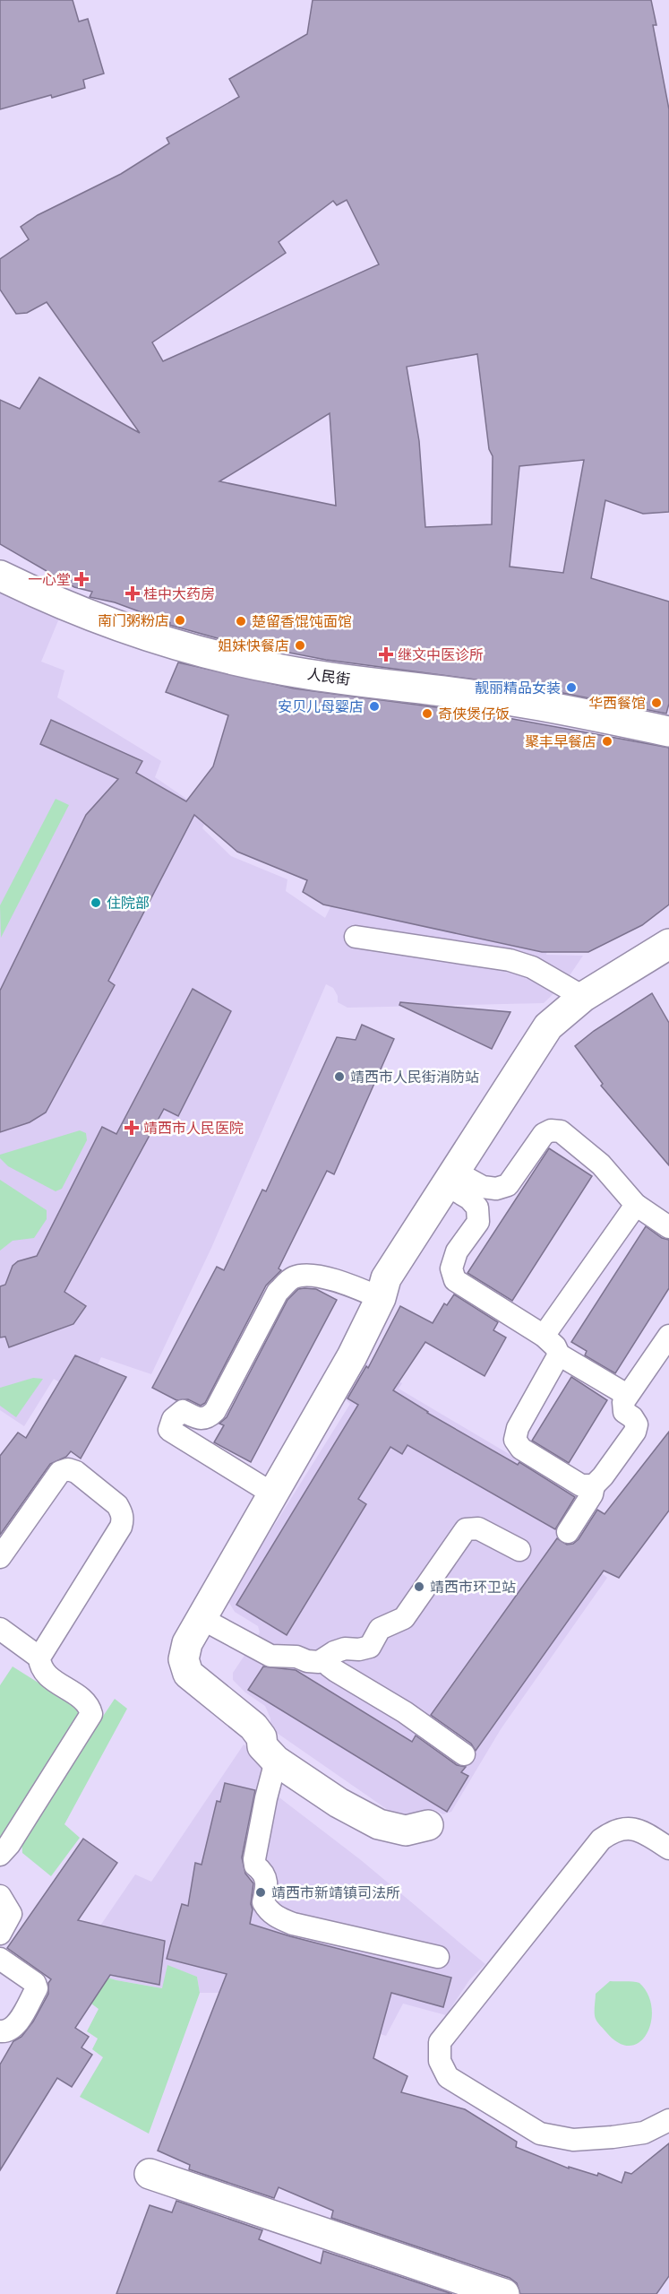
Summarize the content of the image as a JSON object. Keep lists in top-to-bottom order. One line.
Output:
{"streets":{"street":["人民街"]},"places":{"health":["一心堂","桂中大药房","继文中医诊所","靖西市人民医院"],"other":["南门粥粉店","楚留香馄饨面馆","姐妹快餐店","靓丽精品女装","华西餐馆","安贝儿母婴店","奇侠煲仔饭","聚丰早餐店","住院部","靖西市人民街消防站","靖西市环卫站","靖西市新靖镇司法所"]}}
